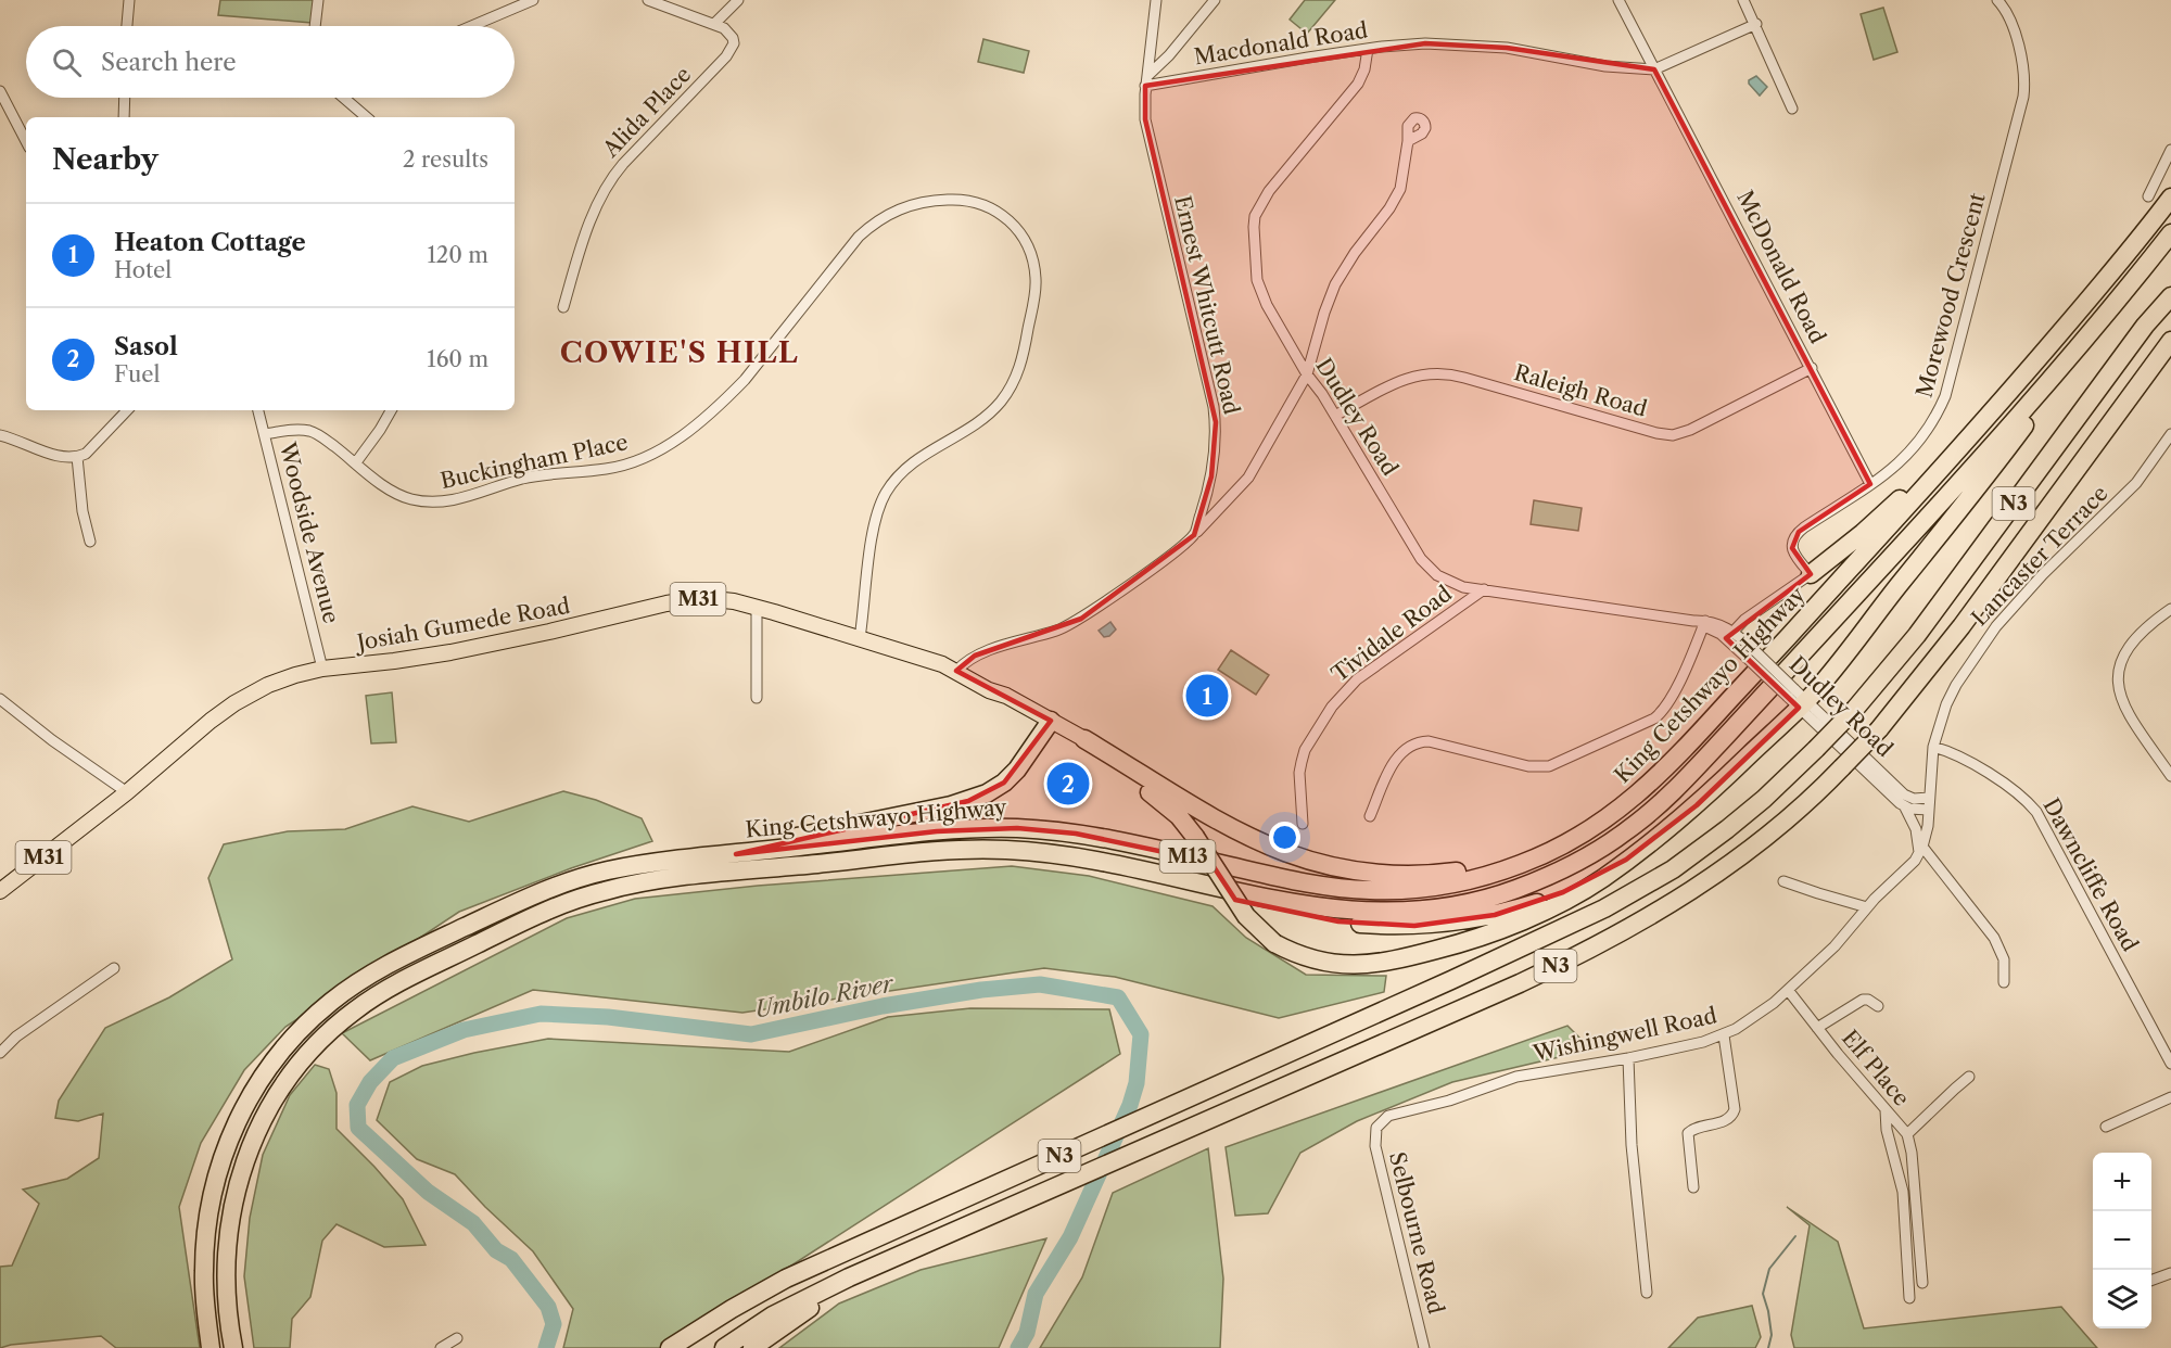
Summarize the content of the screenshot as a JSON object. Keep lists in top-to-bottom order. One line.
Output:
{"streets":{"highway":["N3","King Cetshwayo Highway","M13"],"main road":["M31","Josiah Gumede Road"],"street":["Macdonald Road","Alida Place","McDonald Road","Morewood Crescent","Ernest Whitcutt Road","Raleigh Road","Dudley Road","Buckingham Place","Woodside Avenue","Lancaster Terrace","Tividale Road","Dawncliffe Road","Wishingwell Road","Elf Place","Selbourne Road"]},"crossings":[["Macdonald Road","McDonald Road"],["Macdonald Road","Ernest Whitcutt Road"],["Macdonald Road","Dudley Road"],["McDonald Road","Morewood Crescent"],["McDonald Road","Raleigh Road"],["Raleigh Road","Dudley Road"],["Dudley Road","Lancaster Terrace"],["Dudley Road","Tividale Road"],["Dudley Road","Wishingwell Road"],["Buckingham Place","Woodside Avenue"],["Buckingham Place","Josiah Gumede Road"],["Woodside Avenue","Josiah Gumede Road"],["Lancaster Terrace","Dawncliffe Road"],["Wishingwell Road","Elf Place"],["Wishingwell Road","Selbourne Road"]],"districts":["COWIE'S HILL"],"water":["Umbilo River"],"page":{"search":"Search here","heading":["Nearby","2 results"],"list":[{"mark":"1","name":"Heaton Cottage","note":"Hotel","value":"120 m"},{"mark":"2","name":"Sasol","note":"Fuel","value":"160 m"}],"pins":["1","2"],"map_buttons":["+","−"]}}
